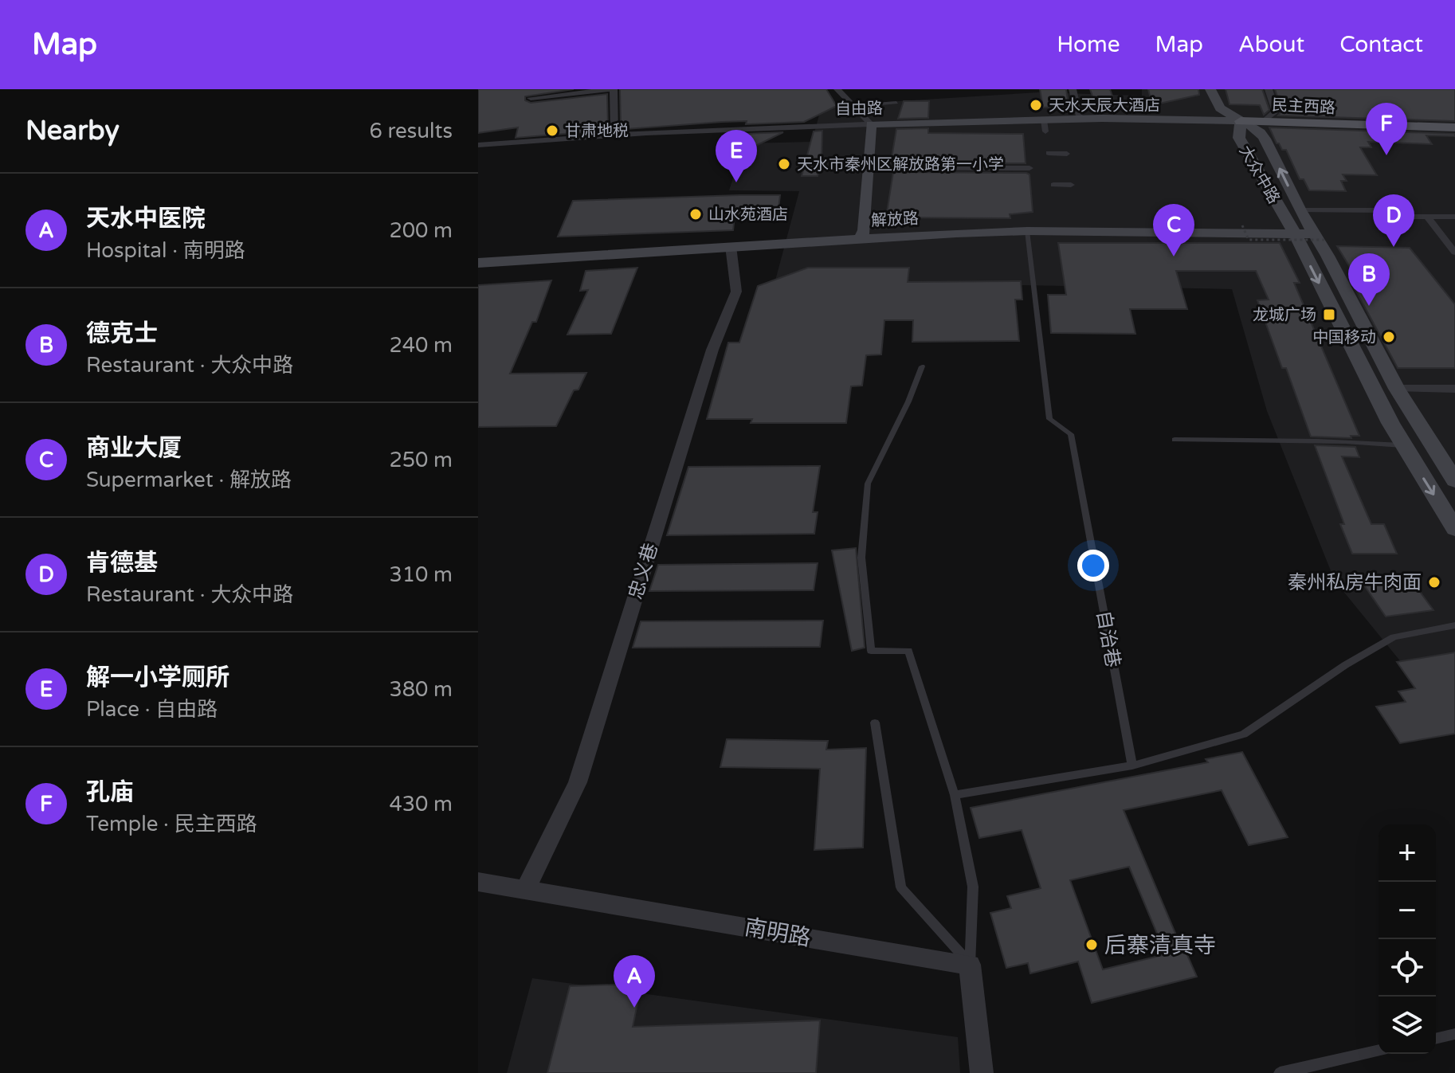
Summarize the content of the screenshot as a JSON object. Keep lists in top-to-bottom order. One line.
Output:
{"streets":{"main road":["民主西路","自由路","大众中路","解放路"],"street":["忠义巷","南明路"],"lane":["自治巷"]},"crossings":[["民主西路","自由路"],["民主西路","大众中路"],["自由路","大众中路"],["大众中路","解放路"],["解放路","忠义巷"],["解放路","自治巷"],["忠义巷","南明路"]],"places":{"other":["天水天辰大酒店","甘肃地税","天水市秦州区解放路第一小学","山水苑酒店","中国移动","秦州私房牛肉面","后寨清真寺"],"transit":["龙城广场"]},"page":{"header":"Map","nav":["Home","Map","About","Contact"],"heading":["Nearby","6 results"],"pins":["F","E","D","C","B","A"],"list":[{"mark":"A","name":"天水中医院","note":"Hospital · 南明路","value":"200 m"},{"mark":"B","name":"德克士","note":"Restaurant · 大众中路","value":"240 m"},{"mark":"C","name":"商业大厦","note":"Supermarket · 解放路","value":"250 m"},{"mark":"D","name":"肯德基","note":"Restaurant · 大众中路","value":"310 m"},{"mark":"E","name":"解一小学厕所","note":"Place · 自由路","value":"380 m"},{"mark":"F","name":"孔庙","note":"Temple · 民主西路","value":"430 m"}],"map_buttons":["+","−"]}}
